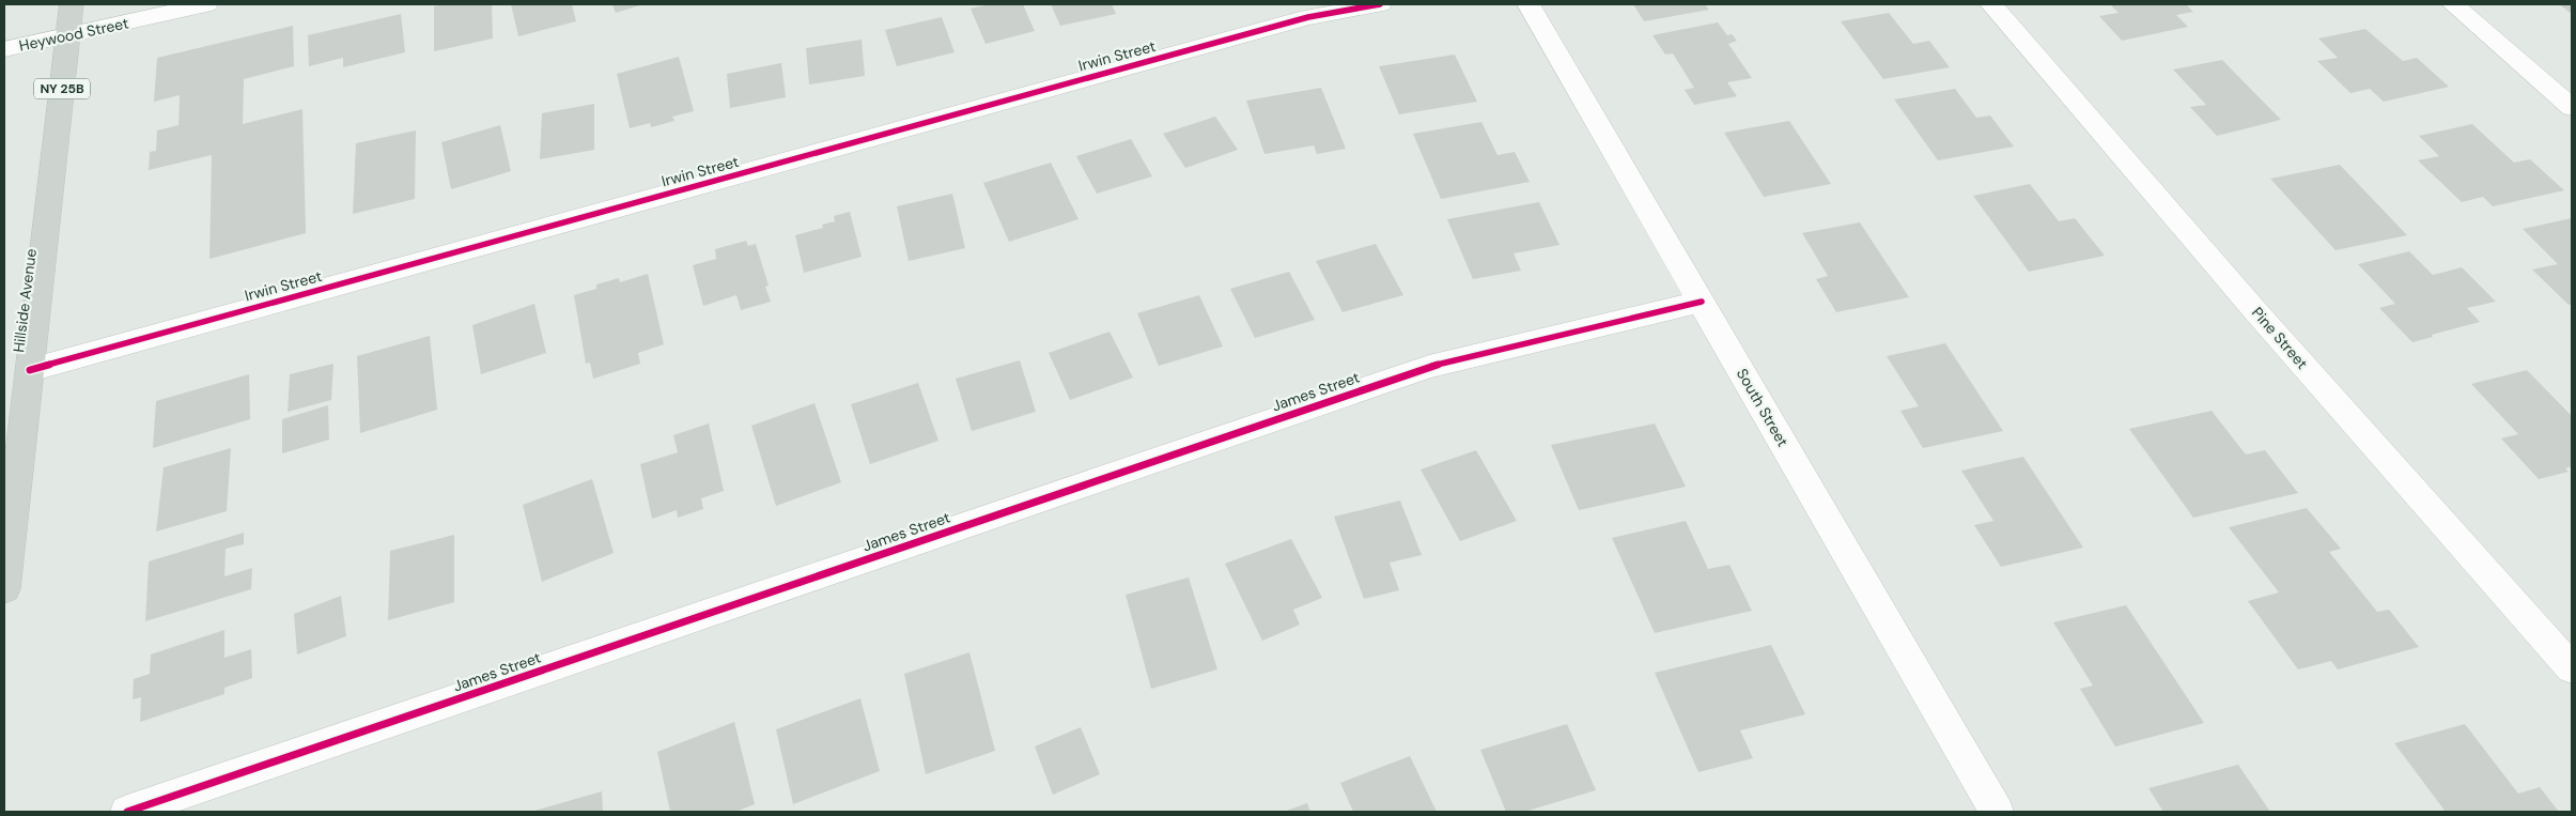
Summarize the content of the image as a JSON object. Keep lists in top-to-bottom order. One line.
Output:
{"streets":{"main road":["NY 25B","Hillside Avenue"],"street":["Heywood Street","Irwin Street","Pine Street","James Street","South Street"]},"crossings":[["Heywood Street","Hillside Avenue"],["Irwin Street","Hillside Avenue"],["James Street","South Street"]]}
